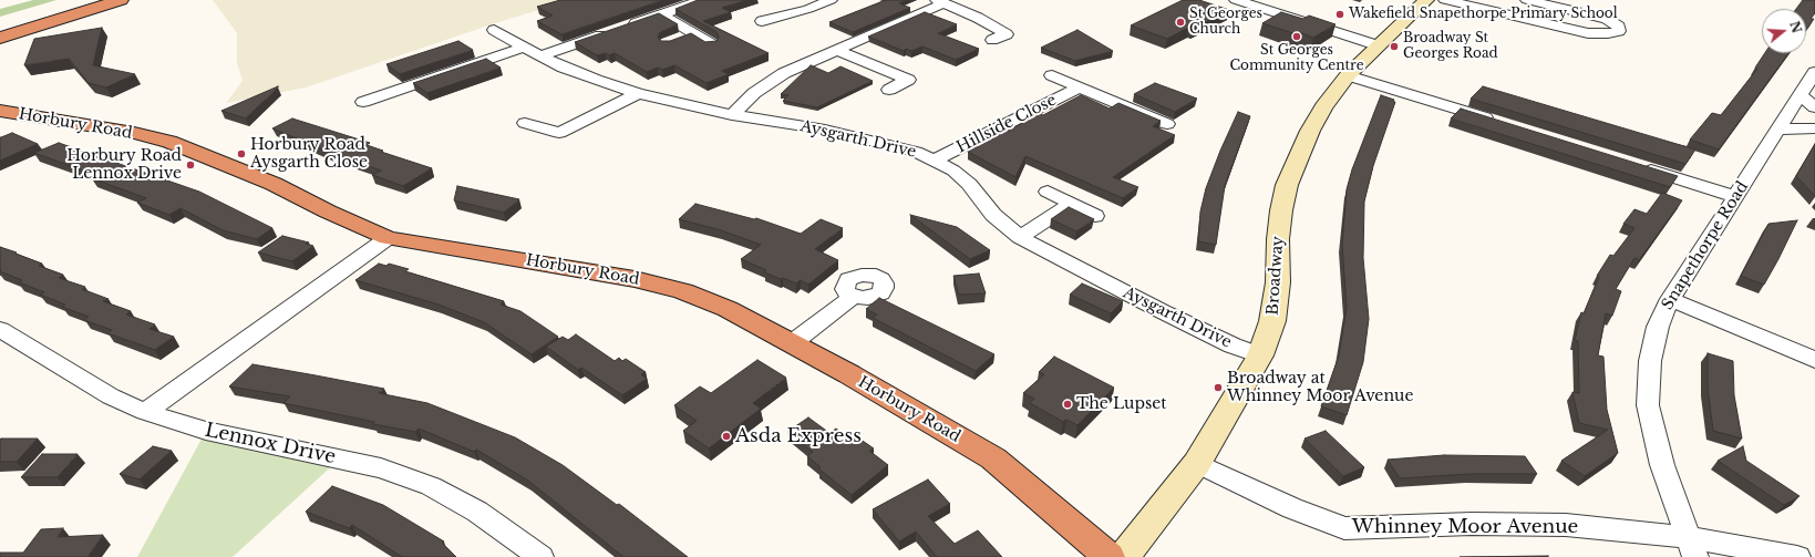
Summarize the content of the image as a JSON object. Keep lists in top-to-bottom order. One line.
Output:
{"streets":{"highway":["Horbury Road"],"street":["Hillside Close","Aysgarth Drive","Snapethorpe Road","Broadway","Lennox Drive","Whinney Moor Avenue"]},"crossings":[["Hillside Close","Aysgarth Drive"],["Aysgarth Drive","Broadway"],["Snapethorpe Road","Whinney Moor Avenue"],["Broadway","Whinney Moor Avenue"]],"places":["Wakefield Snapethorpe Primary School","St Georges Church","St Georges Community Centre","Broadway St Georges Road","Horbury Road Aysgarth Close","Horbury Road Lennox Drive","Broadway at Whinney Moor Avenue","The Lupset","Asda Express"],"north":"right"}
